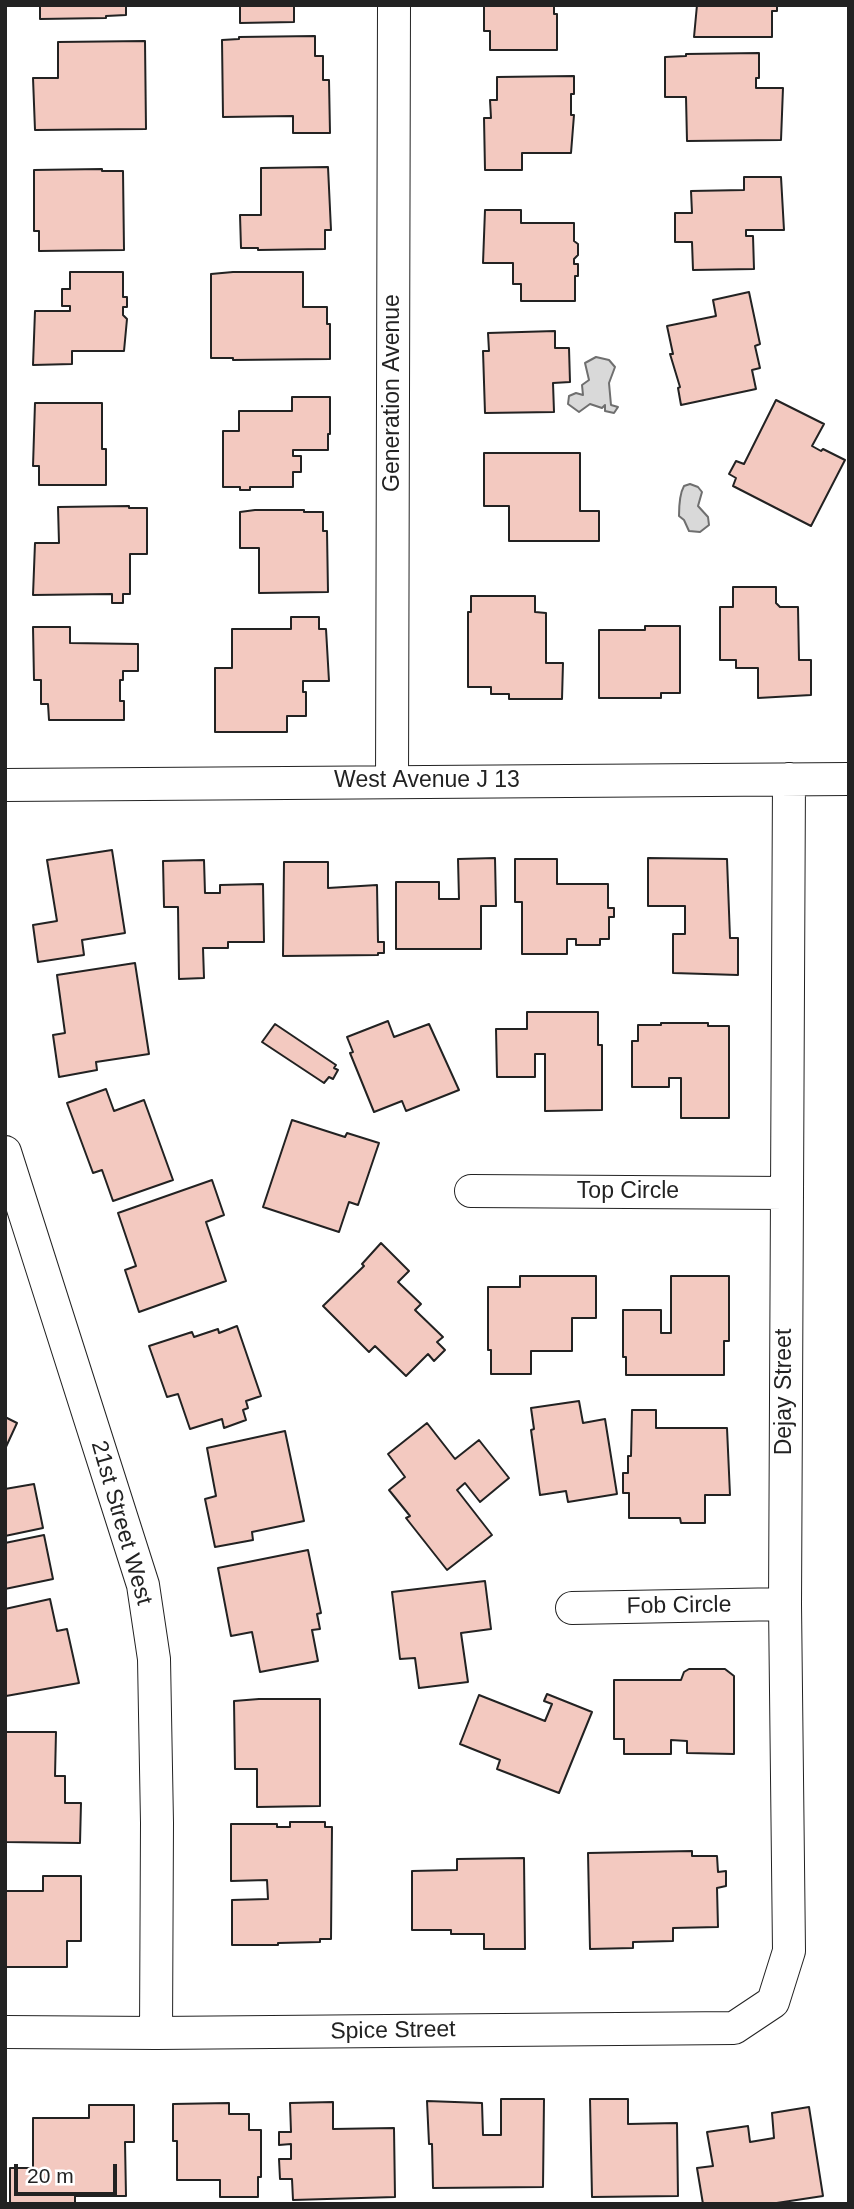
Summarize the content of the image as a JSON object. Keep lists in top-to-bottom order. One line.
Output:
{"streets":{"street":["Generation Avenue","West Avenue J 13","Top Circle","Dejay Street","21st Street West","Fob Circle","Spice Street"]},"crossings":[["Generation Avenue","West Avenue J 13"],["West Avenue J 13","Dejay Street"],["Top Circle","Dejay Street"],["Dejay Street","Fob Circle"],["Dejay Street","Spice Street"],["21st Street West","Spice Street"]],"scale_bar":"20 m"}
